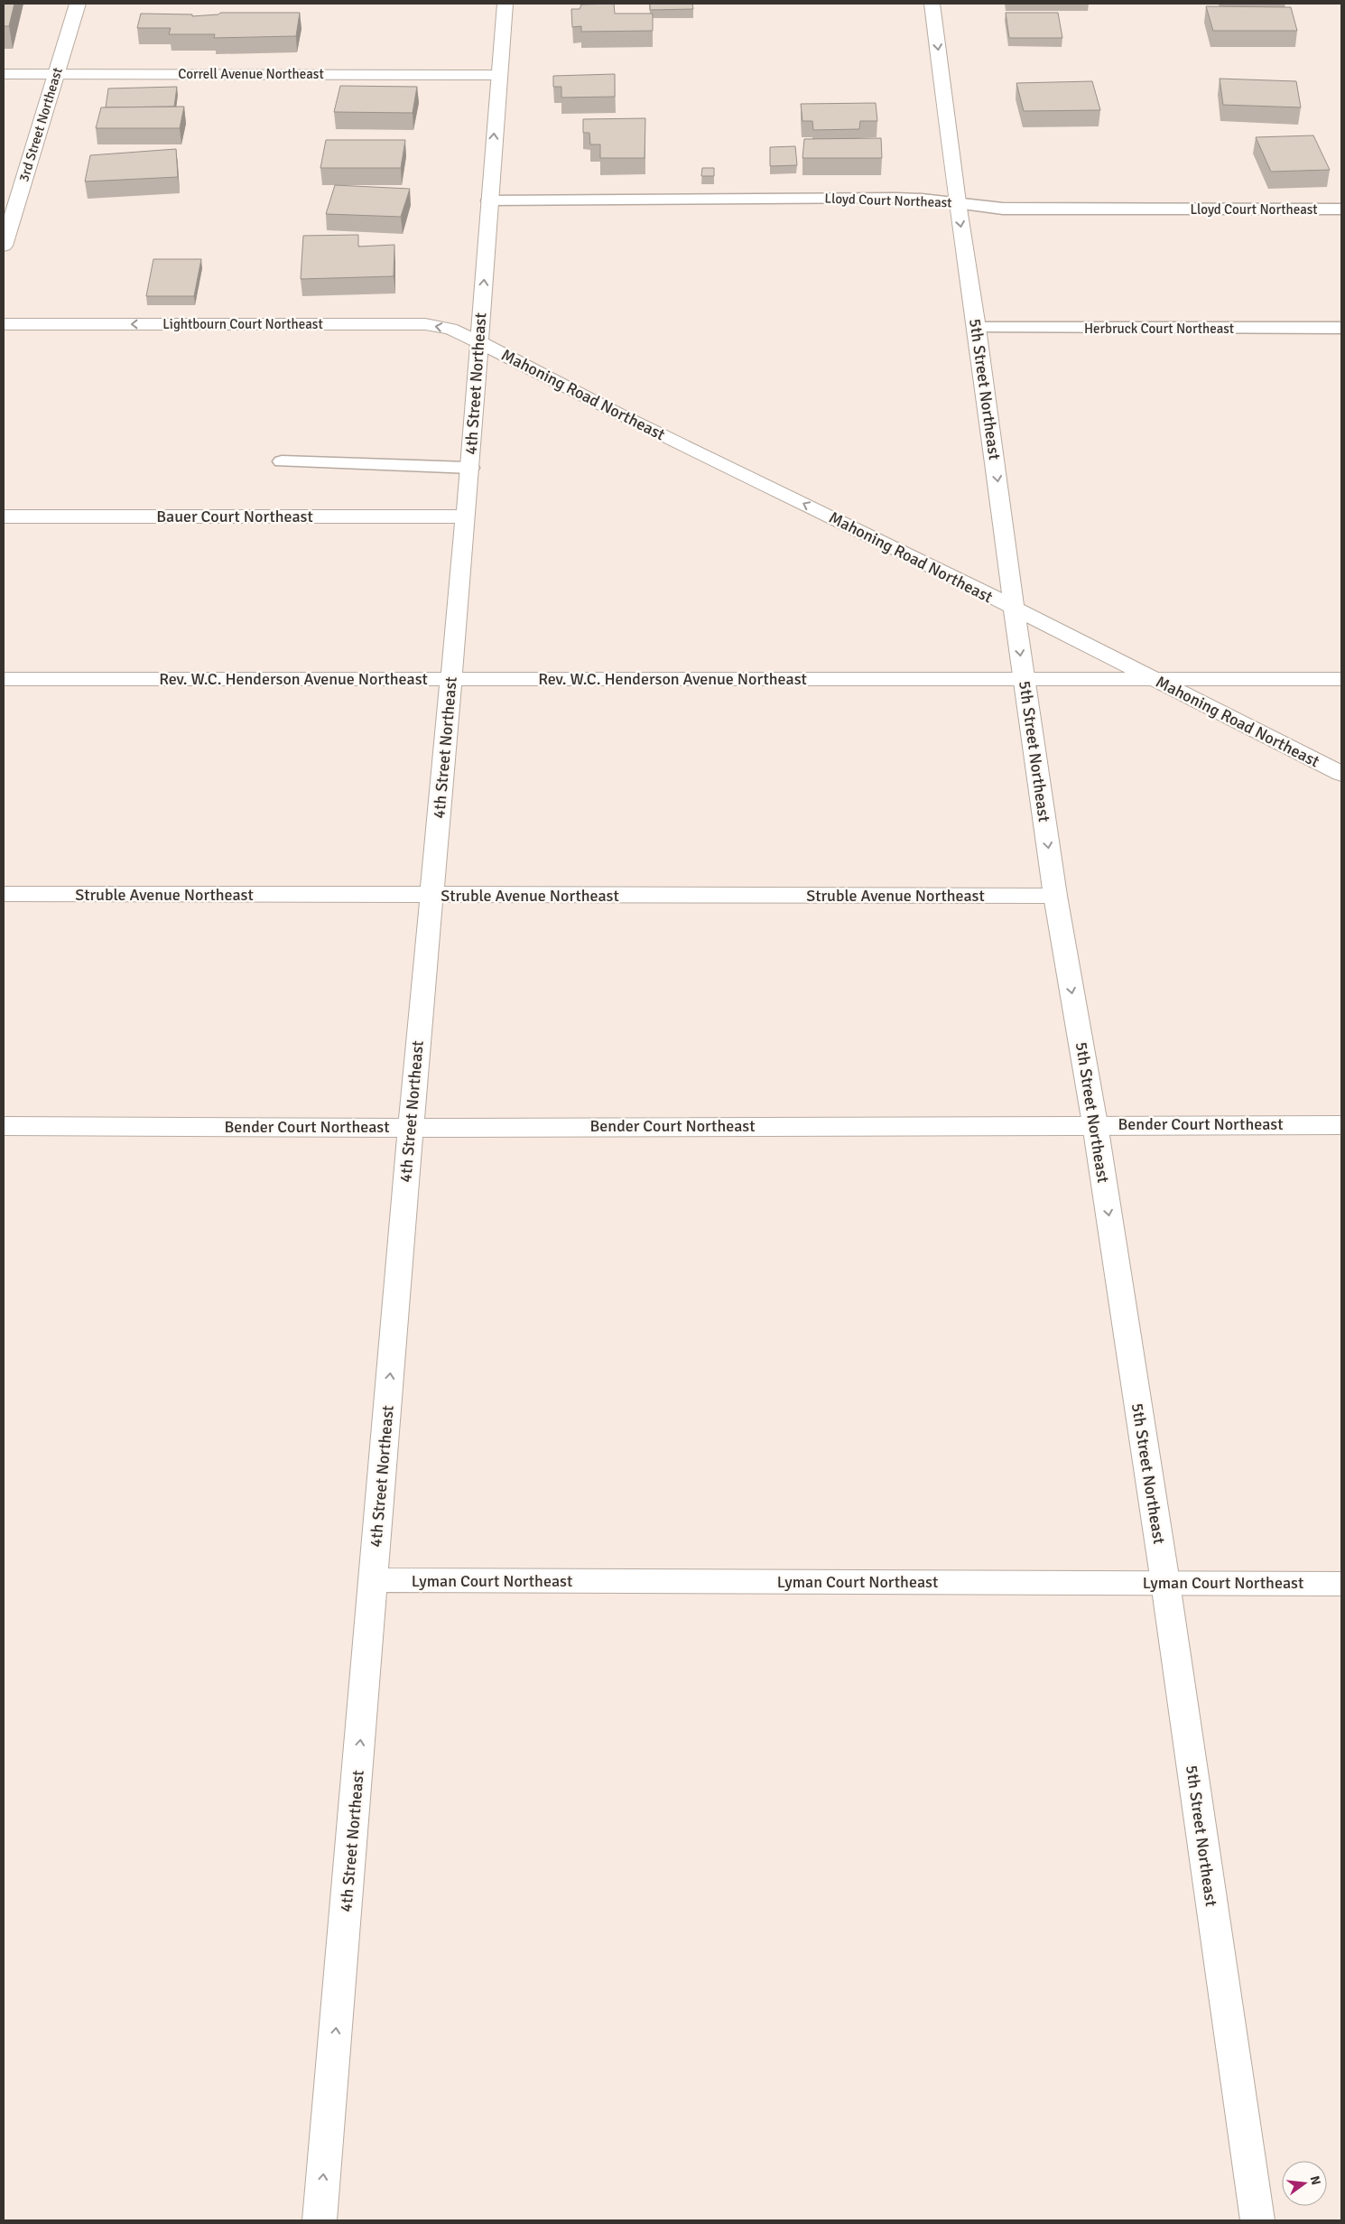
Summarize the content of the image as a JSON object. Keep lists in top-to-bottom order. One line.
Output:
{"streets":{"street":["Correll Avenue Northeast","3rd Street Northeast","Lightbourn Court Northeast","4th Street Northeast","5th Street Northeast","Mahoning Road Northeast","Bauer Court Northeast","Rev. W.C. Henderson Avenue Northeast","Struble Avenue Northeast","Bender Court Northeast","Lyman Court Northeast"],"lane":["Lloyd Court Northeast","Herbruck Court Northeast"]},"crossings":[["Correll Avenue Northeast","3rd Street Northeast"],["Correll Avenue Northeast","4th Street Northeast"],["Lloyd Court Northeast","4th Street Northeast"],["Lloyd Court Northeast","5th Street Northeast"],["Lightbourn Court Northeast","4th Street Northeast"],["Lightbourn Court Northeast","Mahoning Road Northeast"],["Herbruck Court Northeast","5th Street Northeast"],["4th Street Northeast","Mahoning Road Northeast"],["4th Street Northeast","Bauer Court Northeast"],["4th Street Northeast","Rev. W.C. Henderson Avenue Northeast"],["4th Street Northeast","Struble Avenue Northeast"],["4th Street Northeast","Bender Court Northeast"],["4th Street Northeast","Lyman Court Northeast"],["5th Street Northeast","Mahoning Road Northeast"],["5th Street Northeast","Rev. W.C. Henderson Avenue Northeast"],["5th Street Northeast","Struble Avenue Northeast"],["5th Street Northeast","Bender Court Northeast"],["5th Street Northeast","Lyman Court Northeast"],["Mahoning Road Northeast","Rev. W.C. Henderson Avenue Northeast"]],"one_way":["Lightbourn Court Northeast","4th Street Northeast","5th Street Northeast","Mahoning Road Northeast"],"north":"right"}
